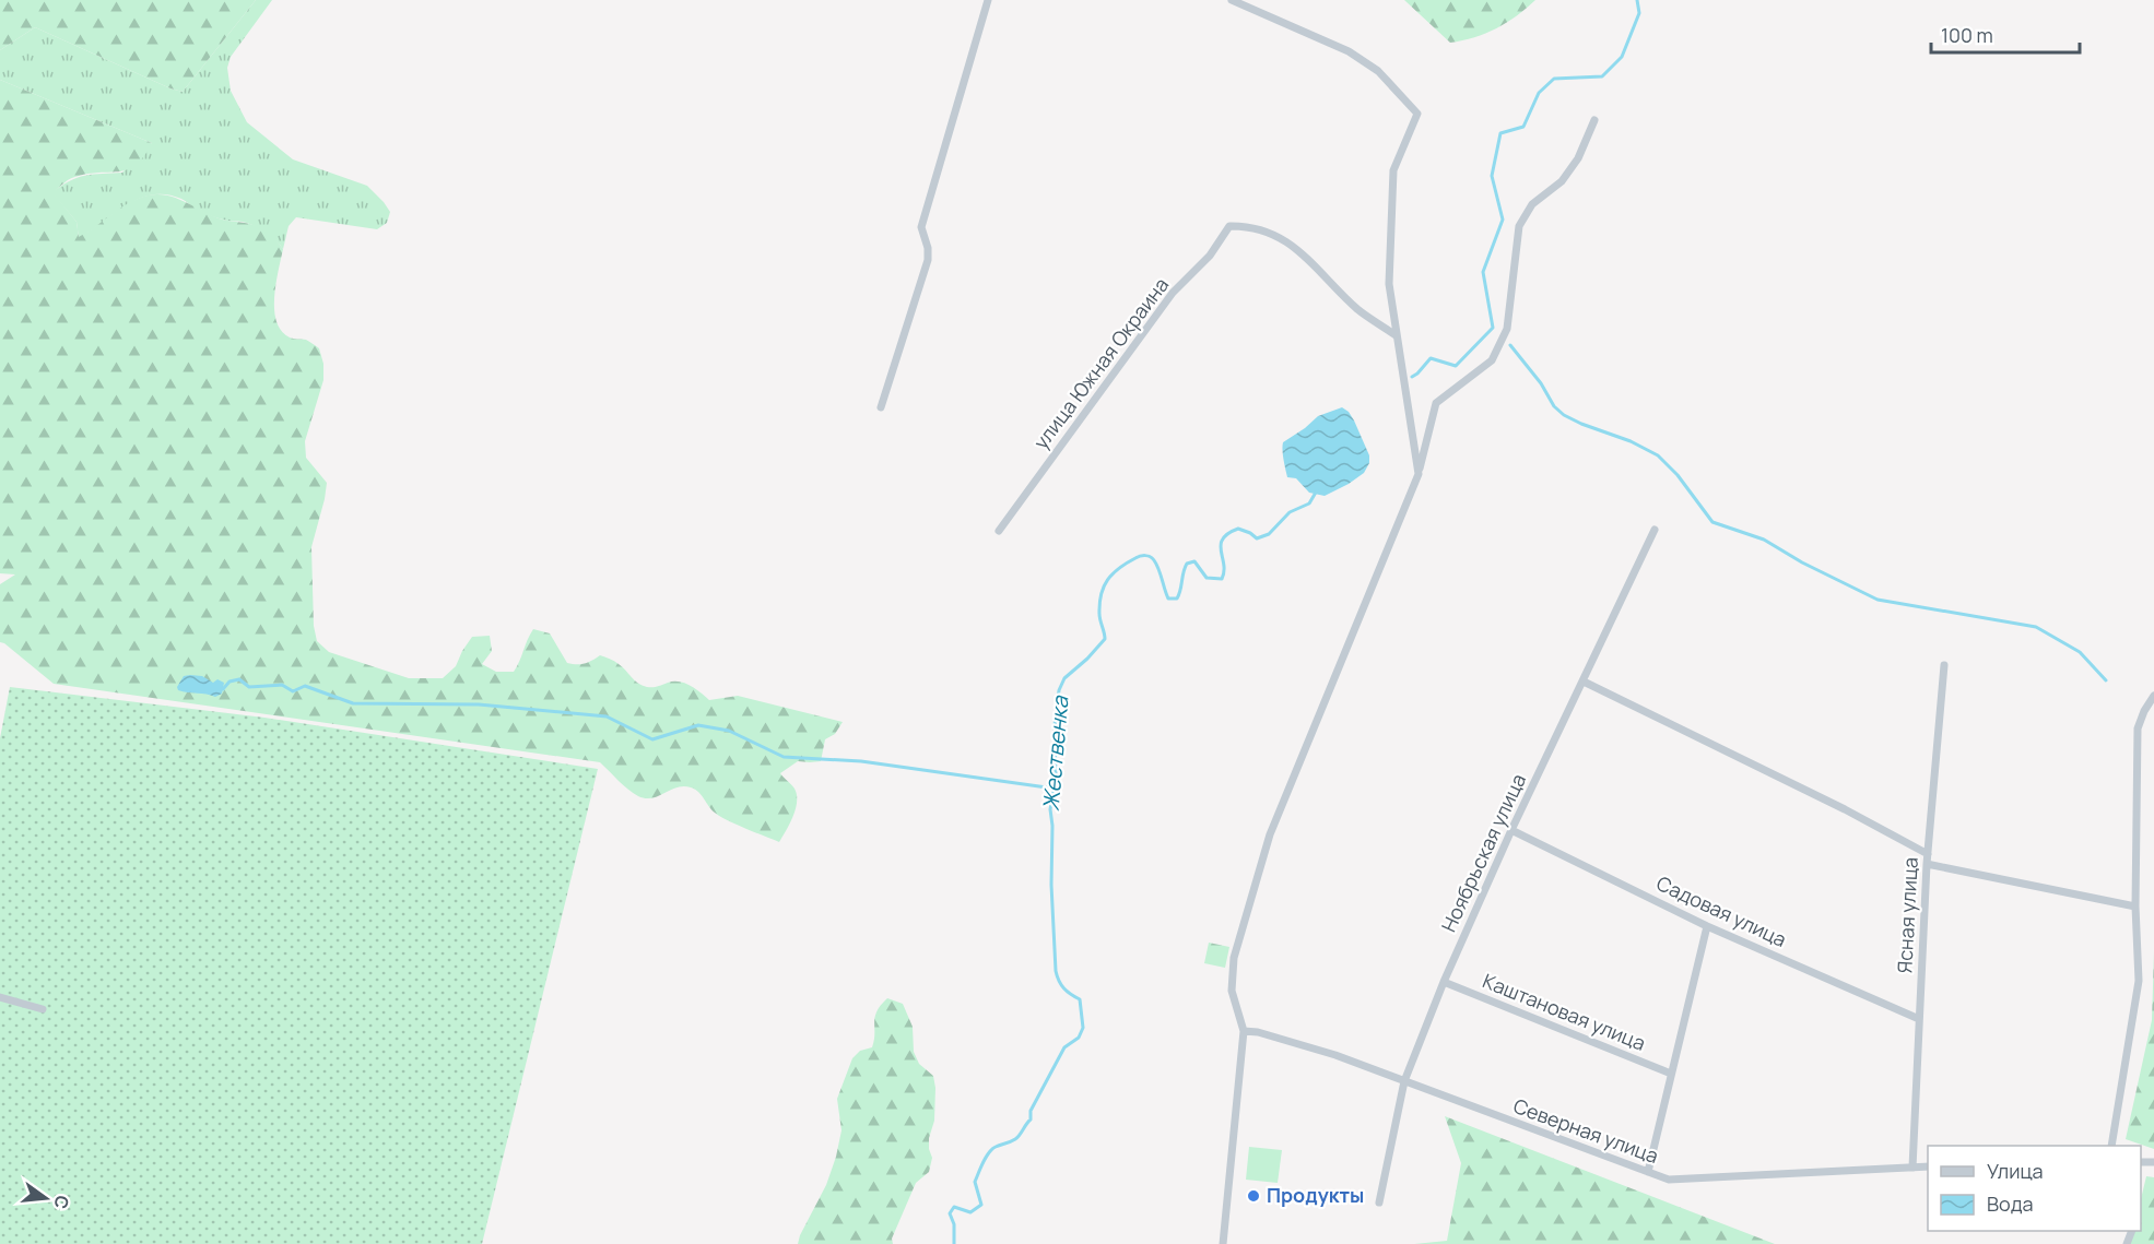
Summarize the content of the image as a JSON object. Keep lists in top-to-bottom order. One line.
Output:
{"streets":{"street":["улица Южная Окраина","Ноябрьская улица","Садовая улица","Ясная улица","Каштановая улица","Северная улица"]},"crossings":[["Ноябрьская улица","Садовая улица"],["Ноябрьская улица","Каштановая улица"],["Ноябрьская улица","Северная улица"],["Садовая улица","Ясная улица"],["Ясная улица","Северная улица"]],"water":["Жественка"],"places":["Продукты"],"legend":["Улица","Вода"],"scale_bar":"100 m","north":"right"}
